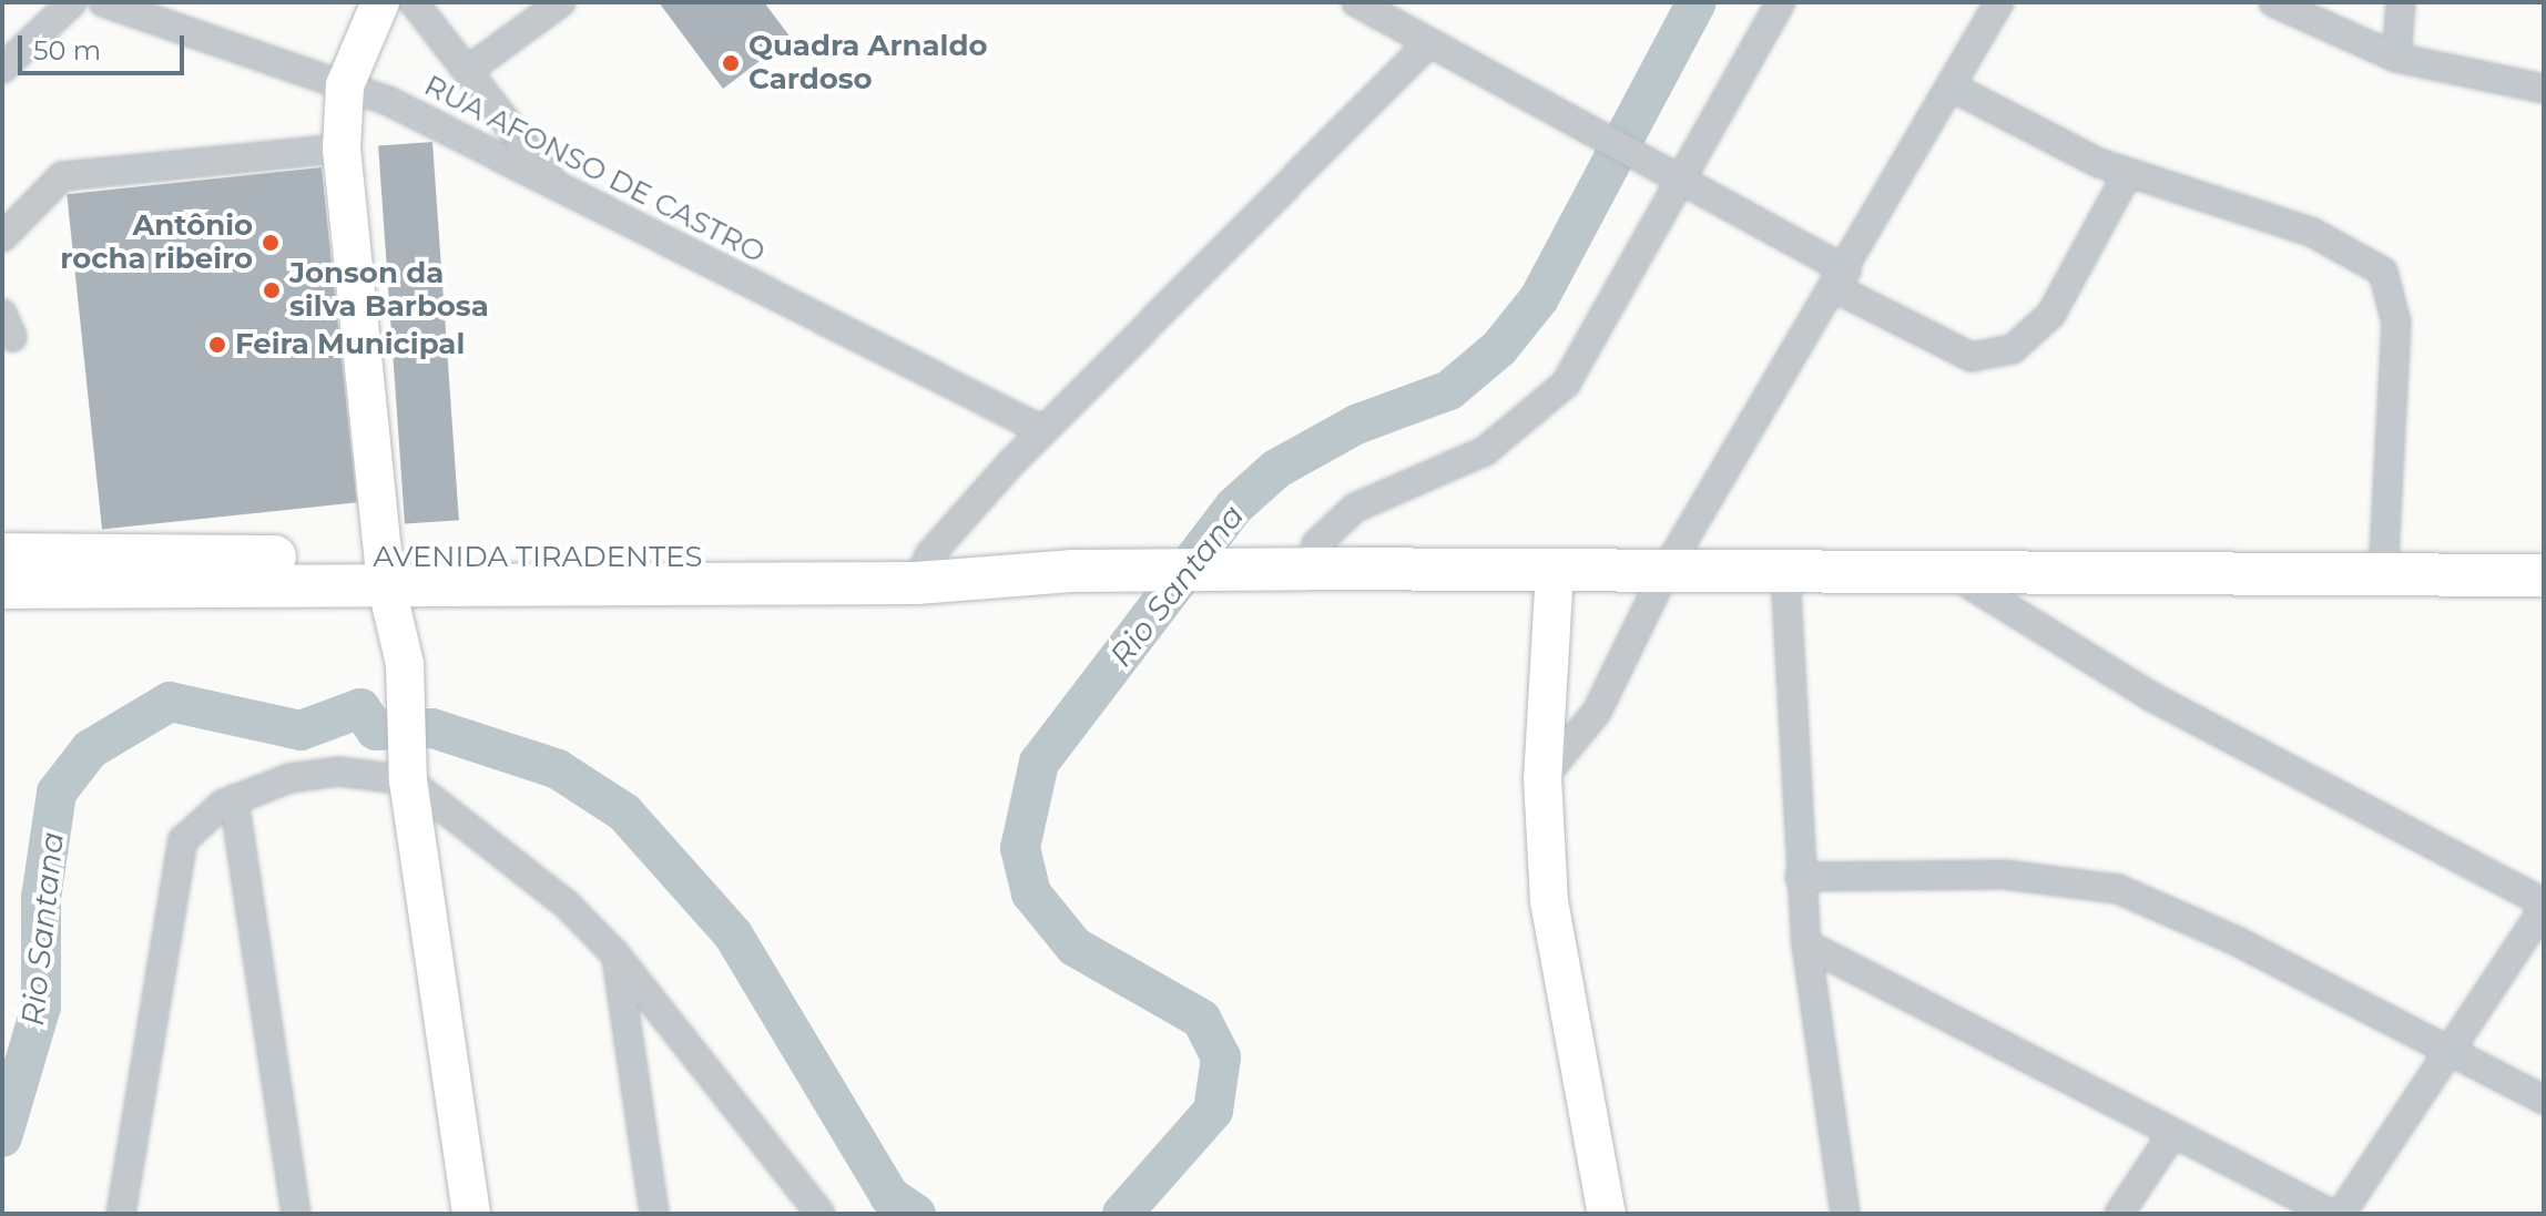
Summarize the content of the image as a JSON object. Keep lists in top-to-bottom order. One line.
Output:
{"streets":{"main road":["AVENIDA TIRADENTES"],"street":["RUA AFONSO DE CASTRO"]},"water":["Rio Santana"],"places":["Quadra Arnaldo Cardoso","Antônio rocha ribeiro","Jonson da silva Barbosa","Feira Municipal"],"scale_bar":"50 m"}
